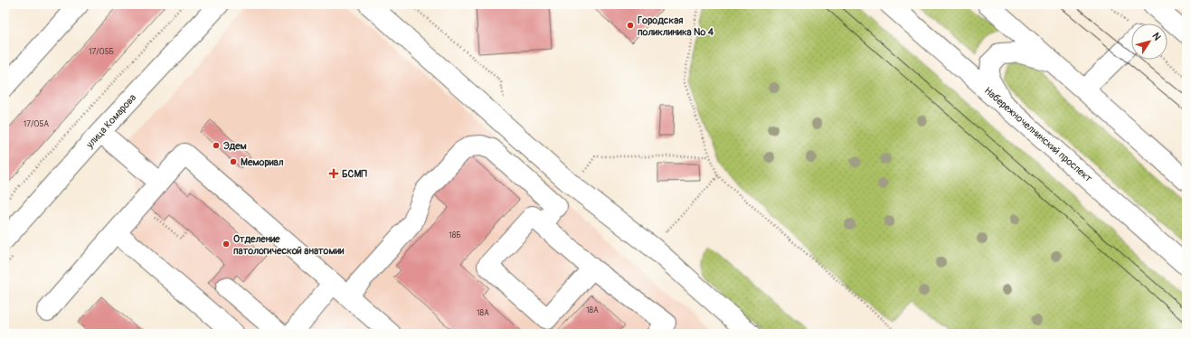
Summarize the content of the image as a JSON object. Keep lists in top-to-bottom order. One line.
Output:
{"streets":{"main road":["улица Комарова","Набережночелнинский проспект"]},"places":{"other":["Городская поликлиника № 4","Эдем","Мемориал","Отделение патологической анатомии"],"health":["БСМП"]},"house_numbers":["17/05Б","17/05А","18Б","18А","18А"],"north":"top right"}
